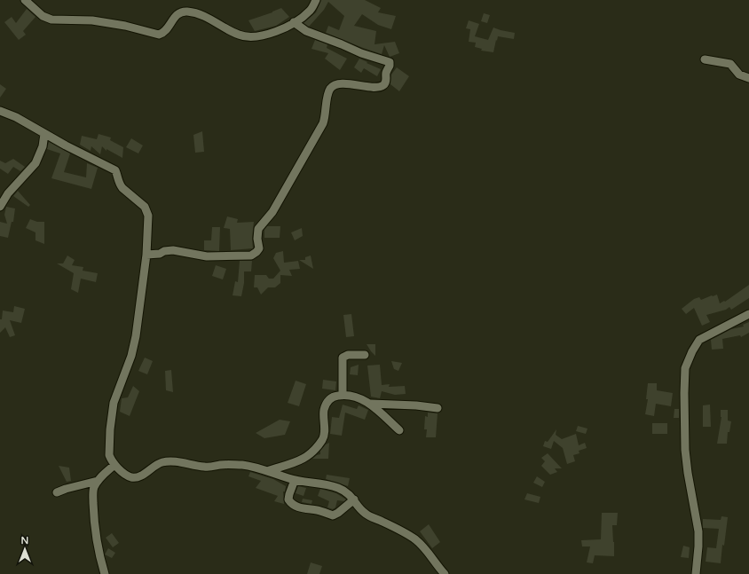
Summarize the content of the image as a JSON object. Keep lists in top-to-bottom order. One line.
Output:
{"north":"top"}
